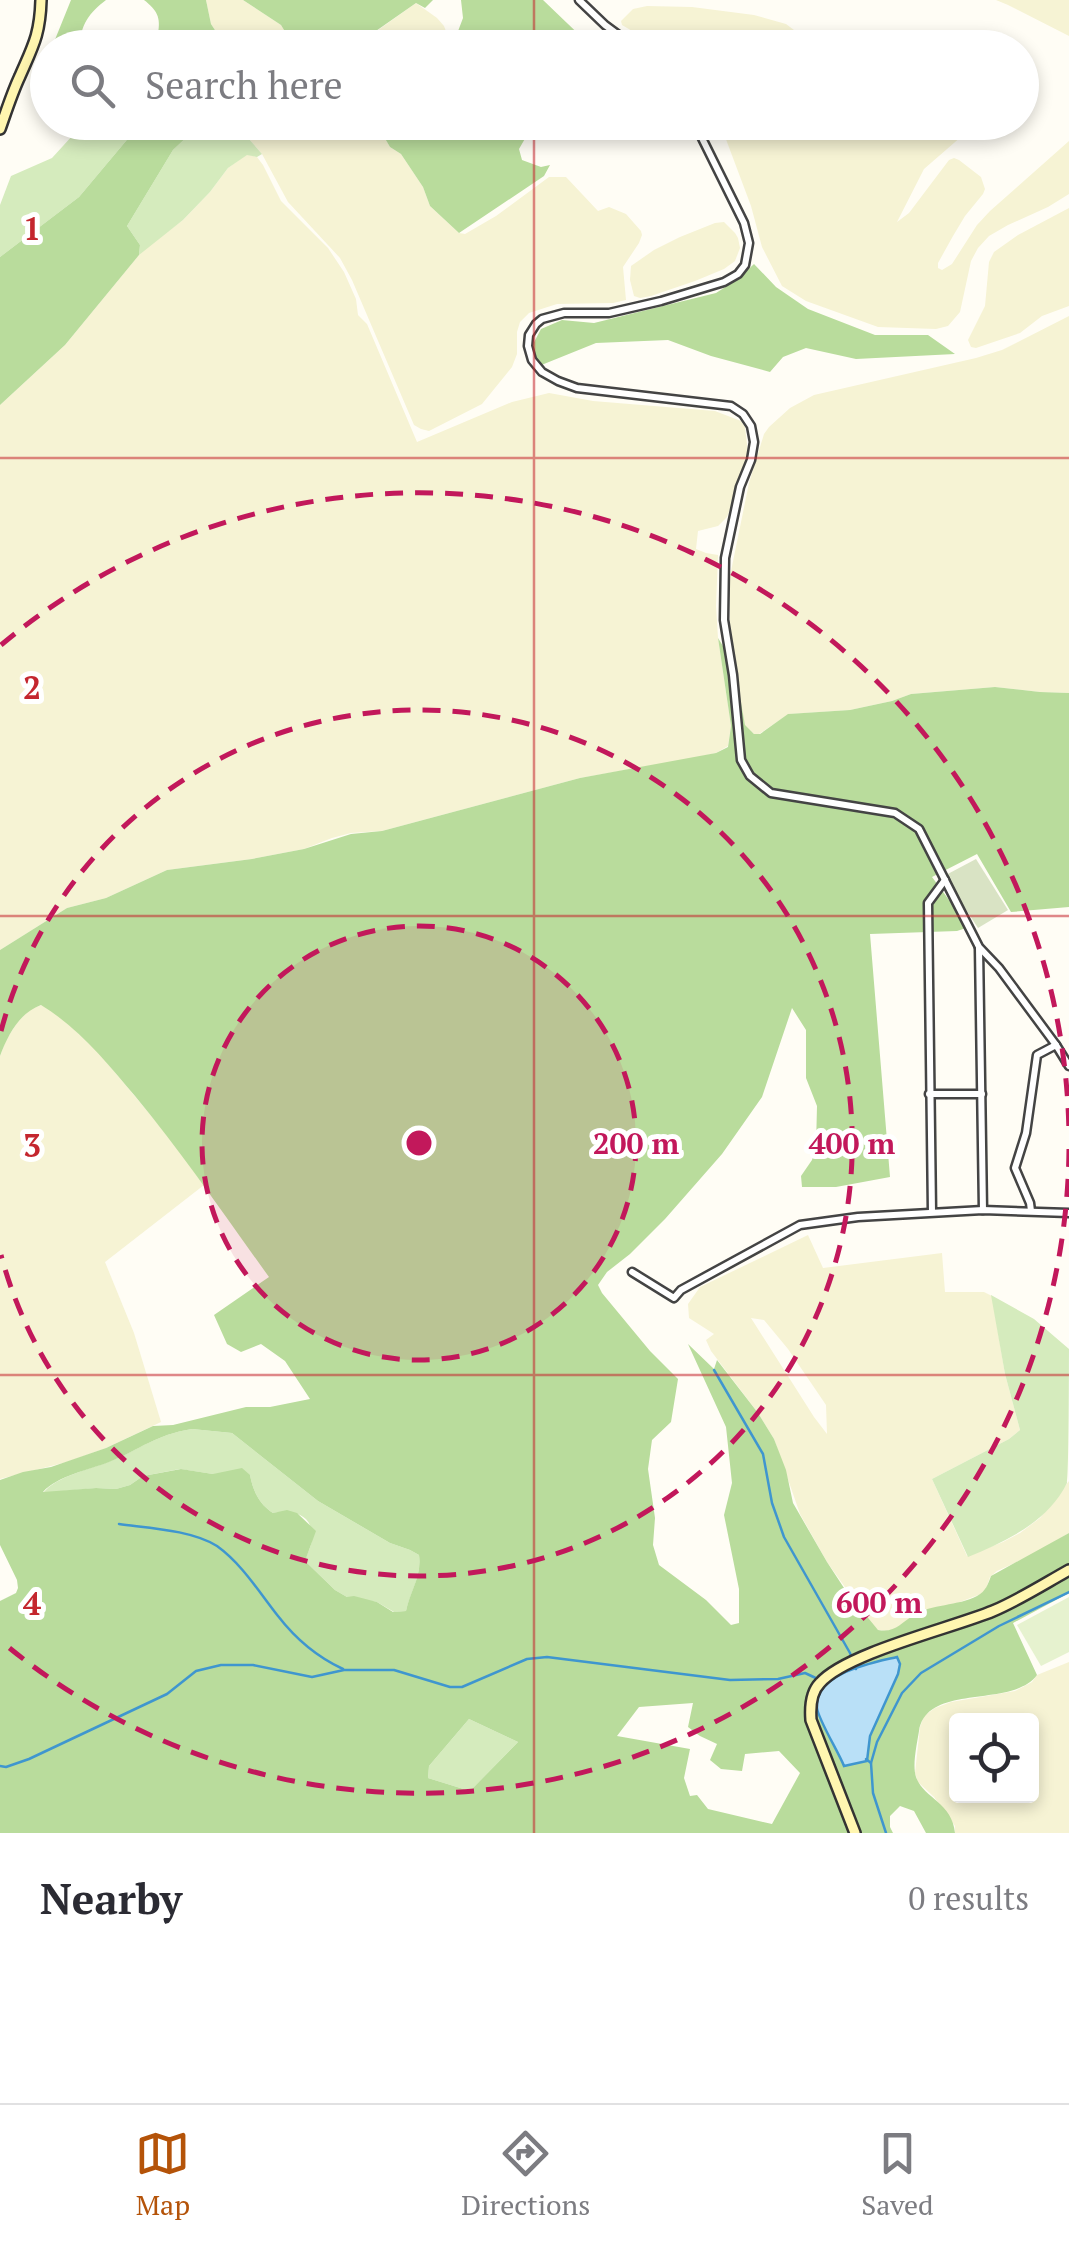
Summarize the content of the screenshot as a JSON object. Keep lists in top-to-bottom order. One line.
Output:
{"page":{"search":"Search here","heading":["Nearby","0 results"],"nav":["Map","Directions","Saved"]},"grid":{"rows":["1","2","3","4"]},"rings":["200 m","400 m","600 m"]}
